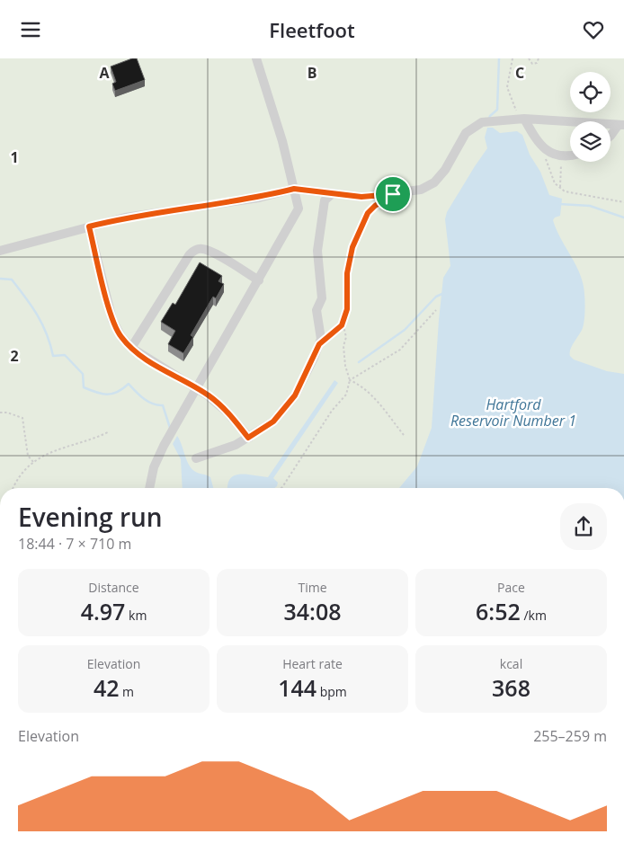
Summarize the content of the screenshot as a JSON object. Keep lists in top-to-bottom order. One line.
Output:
{"water":["Hartford Reservoir Number 1"],"page":{"header":"Fleetfoot","heading":["Evening run","18:44 · 7 × 710 m"],"stats":[["Distance","4.97 km"],["Time","34:08"],["Pace","6:52 /km"],["Elevation","42 m"],["Heart rate","144 bpm"],["kcal","368"]],"chart":["Elevation","255–259 m"]},"grid":{"columns":["A","B","C"],"rows":["1","2"]}}
